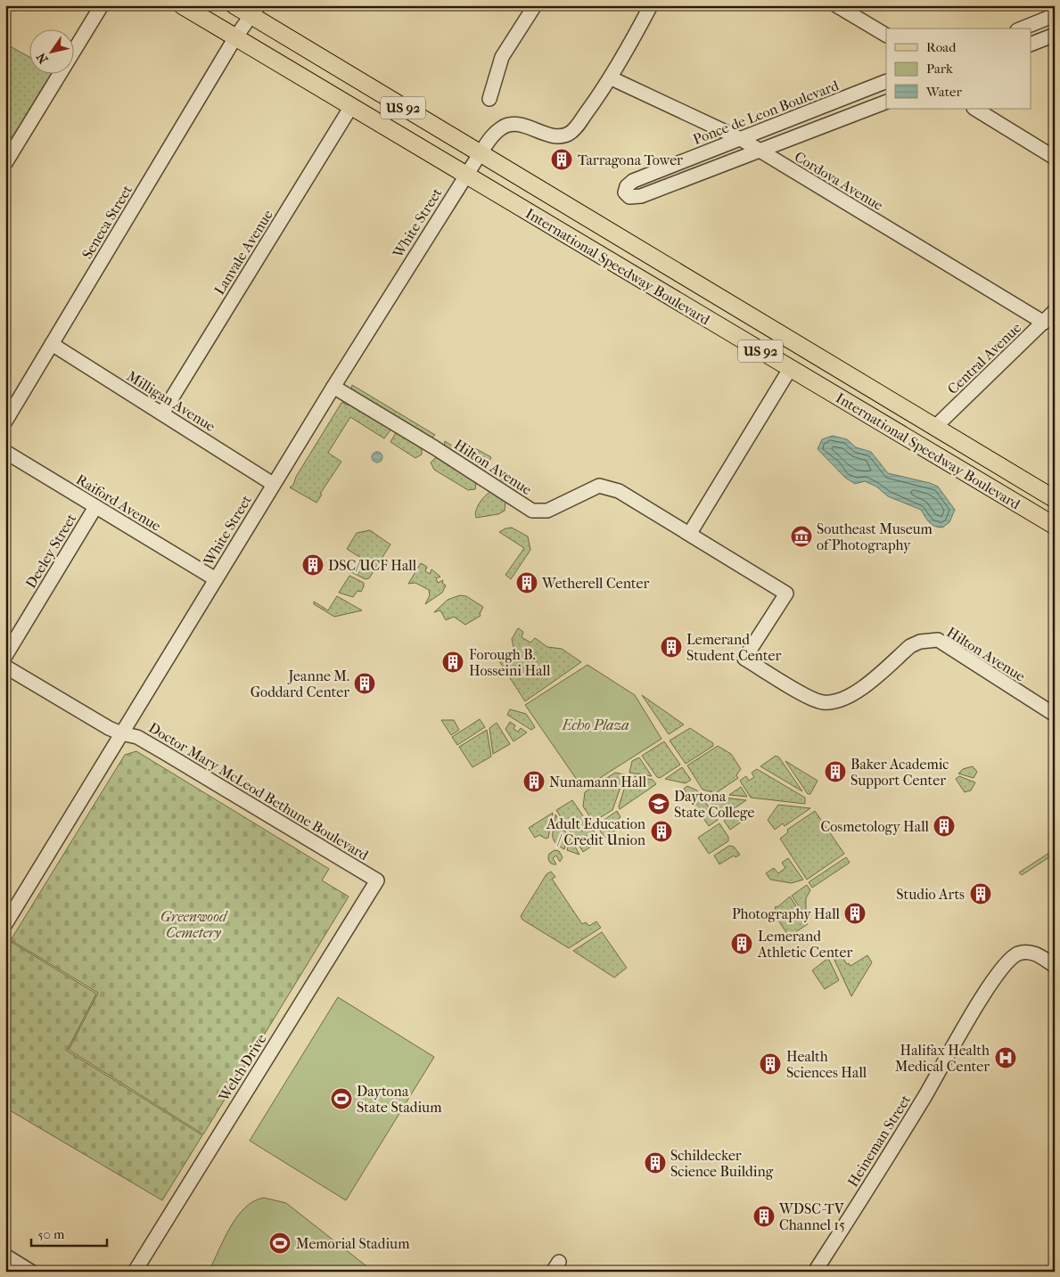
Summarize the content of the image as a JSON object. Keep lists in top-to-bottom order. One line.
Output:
{"streets":{"main road":["US 92","International Speedway Boulevard"],"street":["Ponce de Leon Boulevard","Cordova Avenue","Seneca Street","White Street","Lanvale Avenue","Central Avenue","Milligan Avenue","Hilton Avenue","Raiford Avenue","Deeley Street","Doctor Mary McLeod Bethune Boulevard","Welch Drive","Heineman Street"]},"crossings":[["Ponce de Leon Boulevard","Cordova Avenue"],["Cordova Avenue","White Street"],["Cordova Avenue","Central Avenue"],["Seneca Street","International Speedway Boulevard"],["Seneca Street","Milligan Avenue"],["White Street","International Speedway Boulevard"],["White Street","Milligan Avenue"],["White Street","Hilton Avenue"],["White Street","Raiford Avenue"],["White Street","Doctor Mary McLeod Bethune Boulevard"],["Lanvale Avenue","International Speedway Boulevard"],["Lanvale Avenue","Milligan Avenue"],["International Speedway Boulevard","Central Avenue"],["Raiford Avenue","Deeley Street"],["Deeley Street","Doctor Mary McLeod Bethune Boulevard"],["Doctor Mary McLeod Bethune Boulevard","Welch Drive"]],"parks":["Echo Plaza","Greenwood Cemetery"],"places":{"building":["Tarragona Tower","DSC/UCF Hall","Wetherell Center","Lemerand Student Center","Forough B. Hosseini Hall","Jeanne M. Goddard Center","Baker Academic Support Center","Nunamann Hall","Cosmetology Hall","Adult Education / Credit Union","Studio Arts","Photography Hall","Lemerand Athletic Center","Health Sciences Hall","Schildecker Science Building","WDSC-TV Channel 15"],"museum":["Southeast Museum of Photography"],"school or university":["Daytona State College"],"hospital":["Halifax Health Medical Center"],"sports":["Daytona State Stadium","Memorial Stadium"]},"legend":["Road","Park","Water"],"scale_bar":"50 m","north":"bottom left"}
